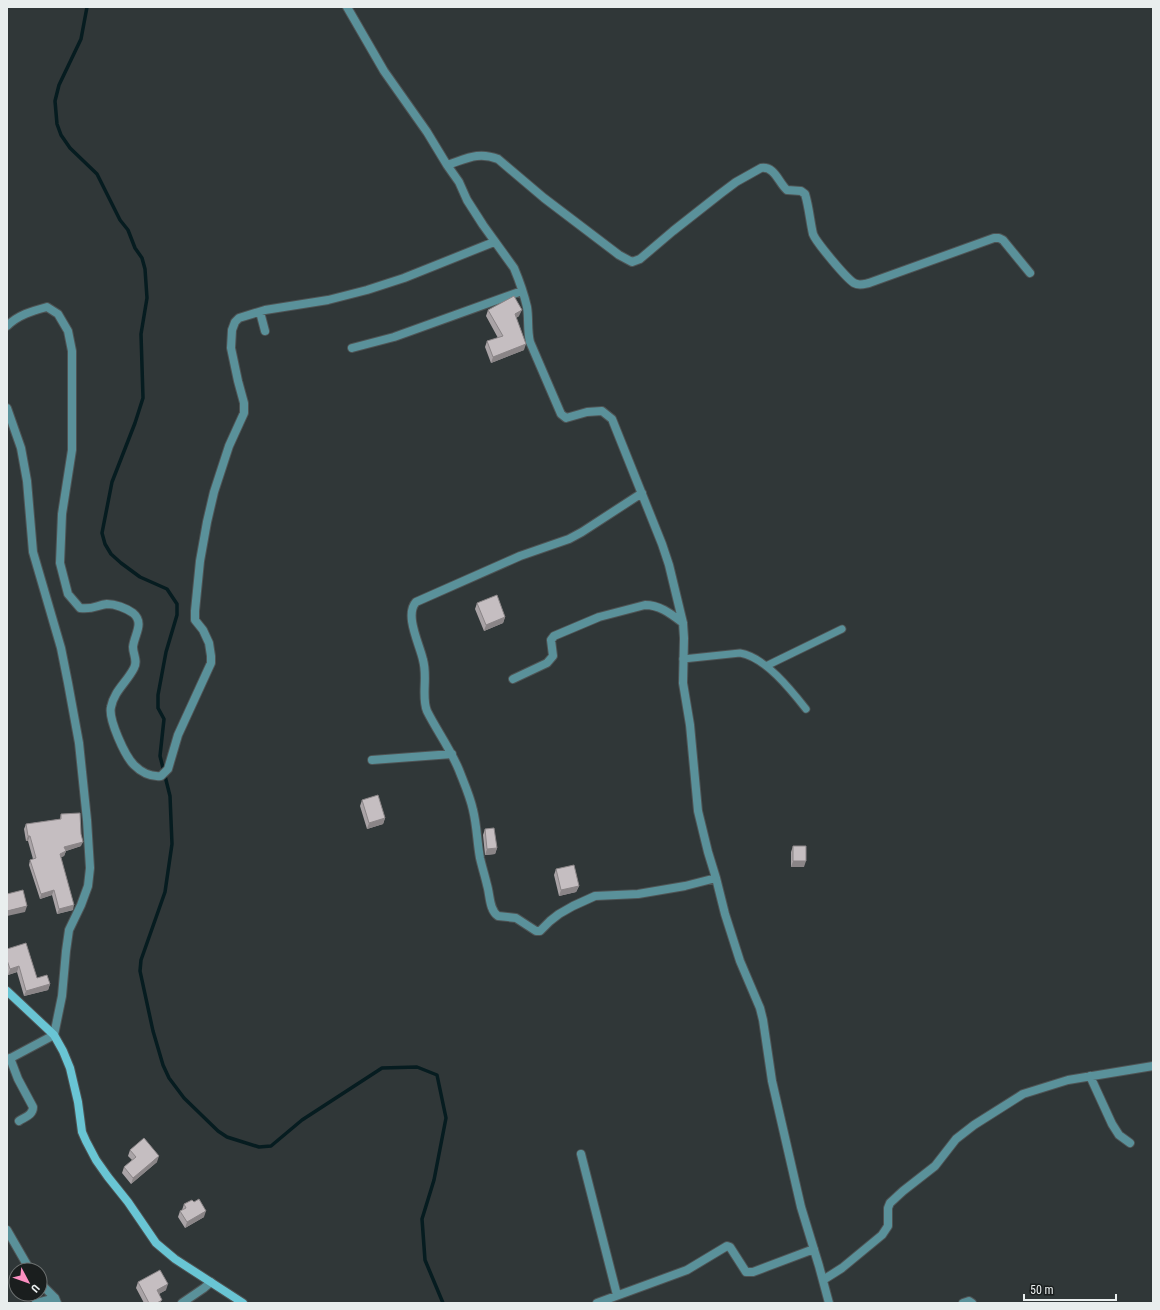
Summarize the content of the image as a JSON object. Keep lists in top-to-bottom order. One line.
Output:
{"scale_bar":"50 m","north":"bottom right"}
